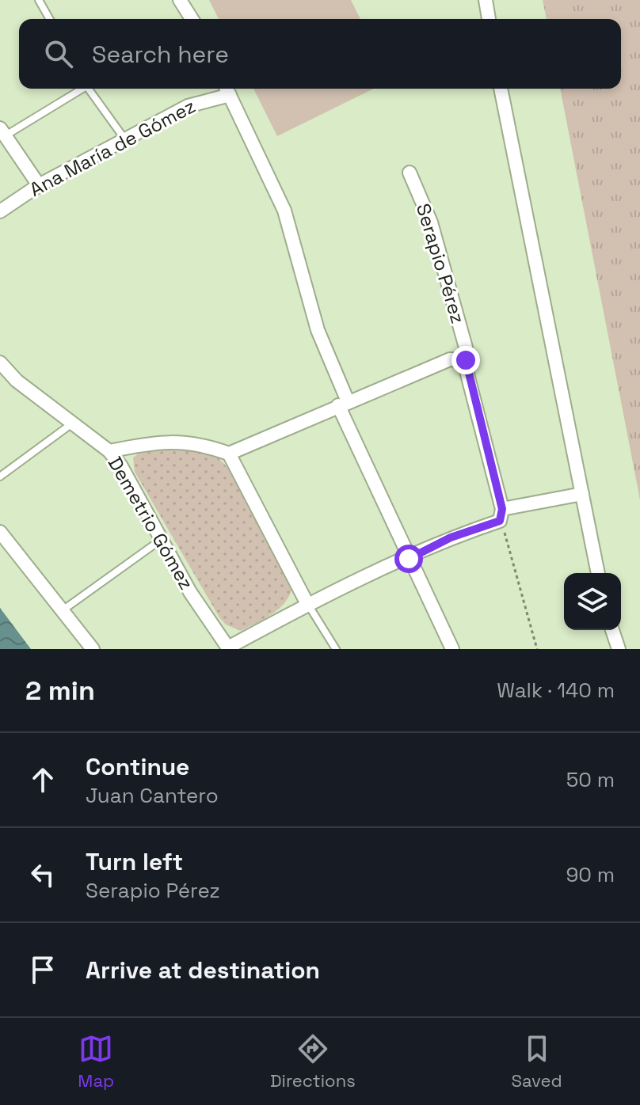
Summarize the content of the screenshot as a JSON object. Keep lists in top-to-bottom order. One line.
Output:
{"streets":{"street":["Ana María de Gómez","Serapio Pérez","Demetrio Gómez"]},"page":{"search":"Search here","heading":["2 min","Walk · 140 m"],"list":[["Continue","Juan Cantero","50 m"],["Turn left","Serapio Pérez","90 m"],"Arrive at destination"],"nav":["Map","Directions","Saved"]}}
